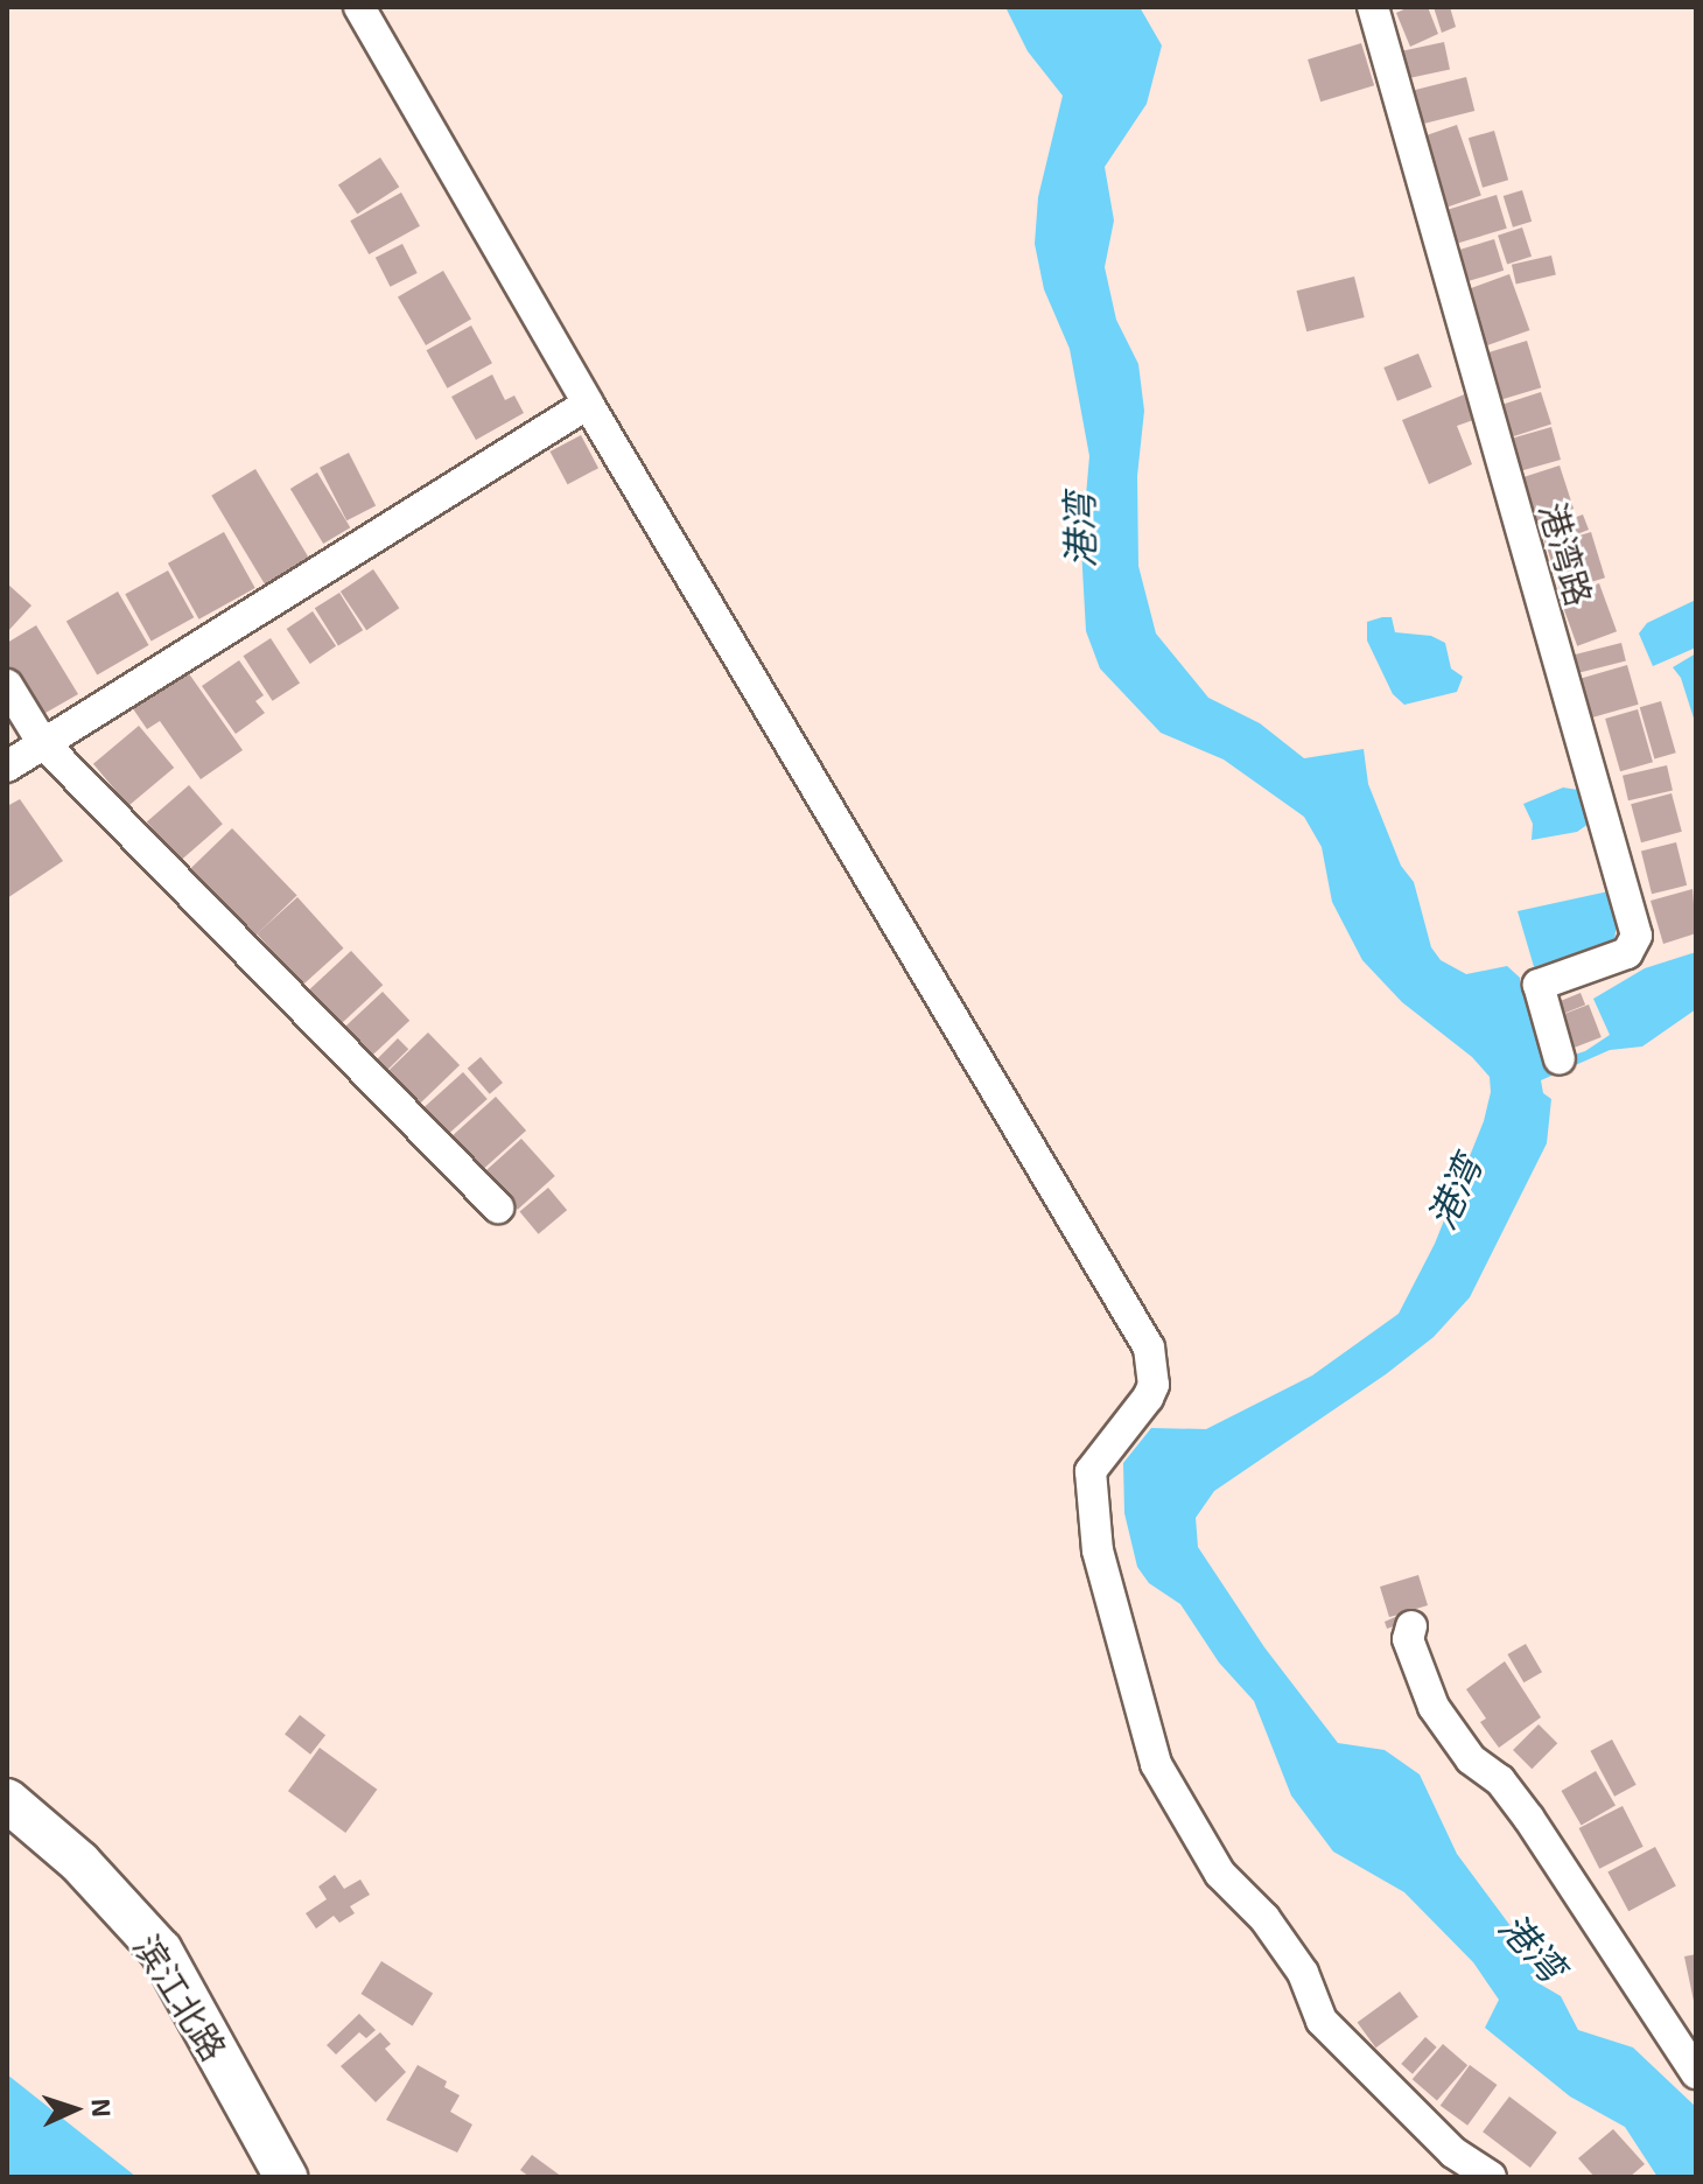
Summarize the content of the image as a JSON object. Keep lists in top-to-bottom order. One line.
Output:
{"streets":{"street":["港湾路","滨江北路"]},"water":["港湾"],"north":"right"}
